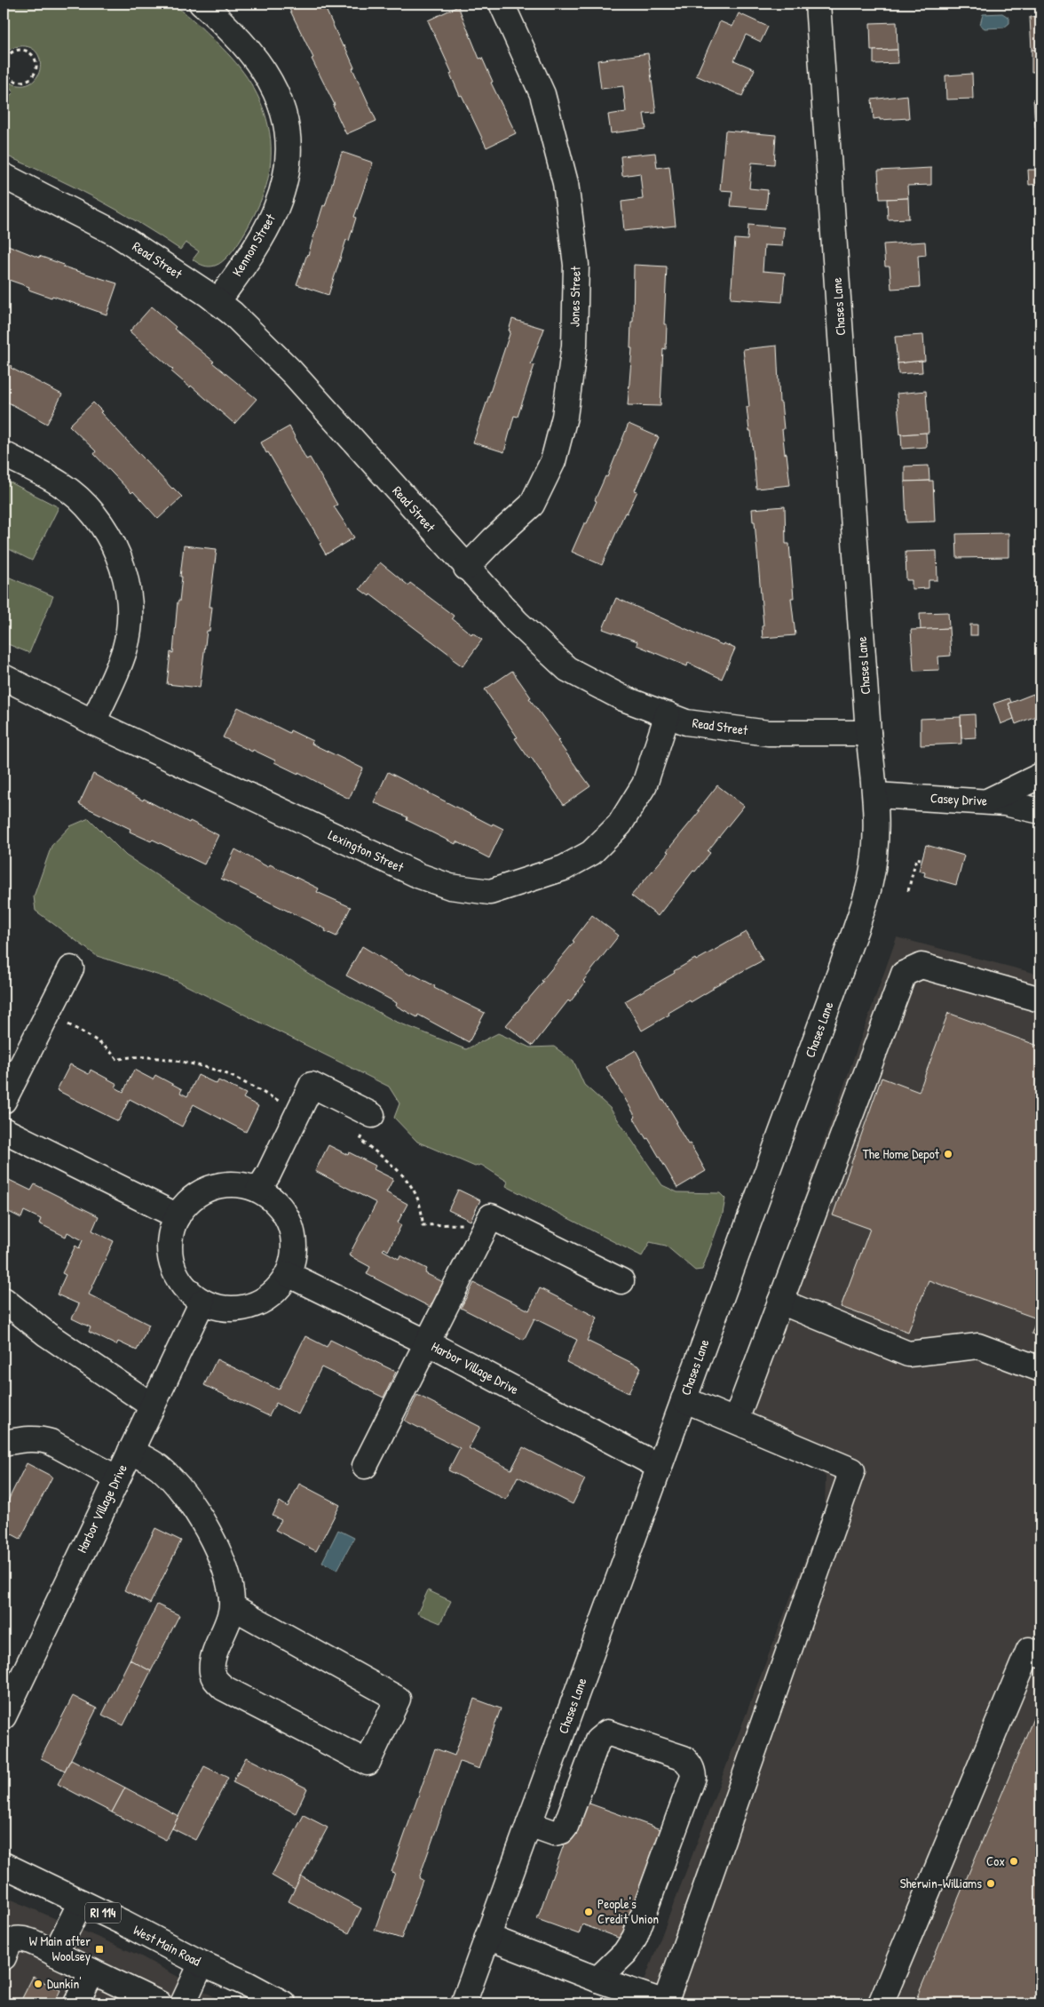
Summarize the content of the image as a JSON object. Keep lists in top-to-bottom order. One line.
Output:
{"streets":{"main road":["Kennon Street","Read Street","Jones Street","Chases Lane","Casey Drive","Lexington Street","Harbor Village Drive","RI 114","West Main Road"]},"crossings":[["Kennon Street","Read Street"],["Read Street","Jones Street"],["Read Street","Chases Lane"],["Read Street","Lexington Street"],["Chases Lane","Casey Drive"],["Chases Lane","Harbor Village Drive"]],"places":{"other":["The Home Depot","Cox","Sherwin-Williams","People's Credit Union","Dunkin'"],"transit":["W Main after Woolsey"]}}
